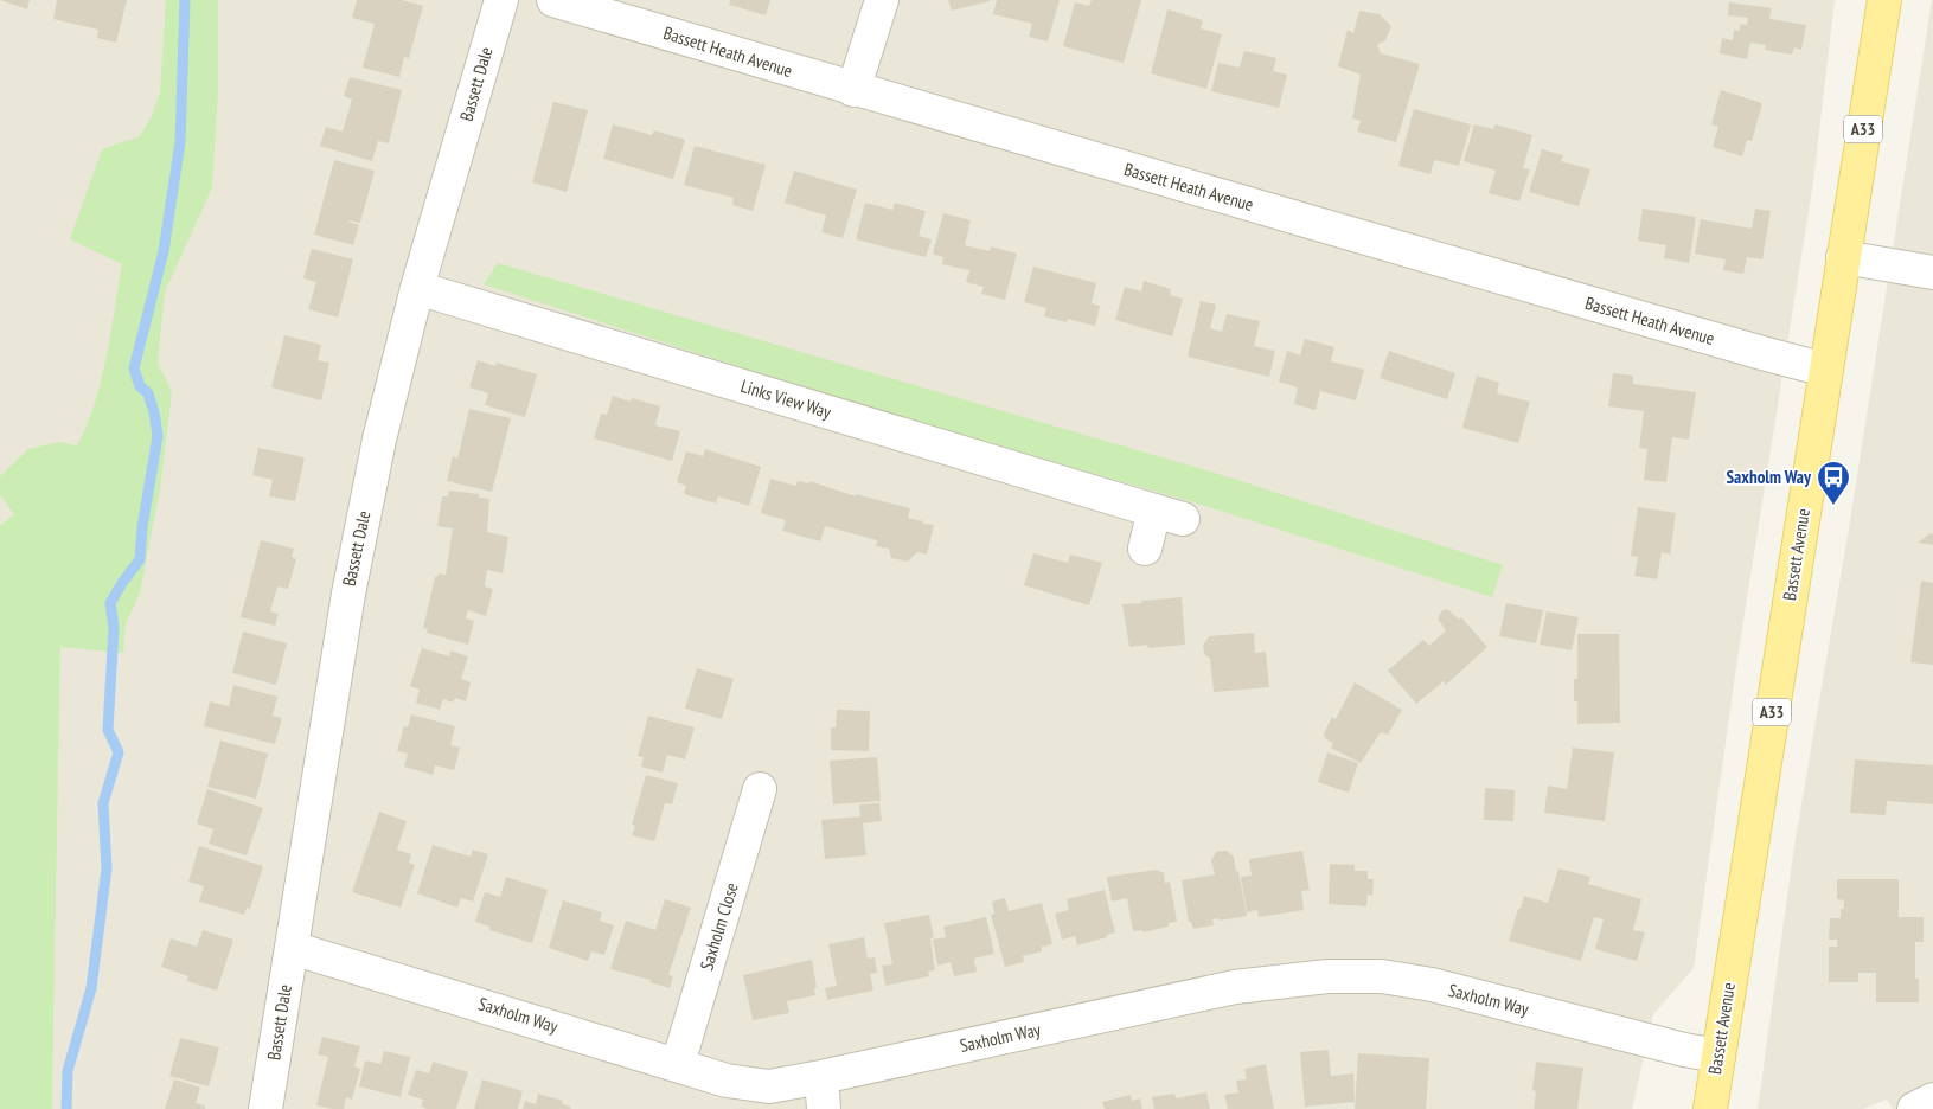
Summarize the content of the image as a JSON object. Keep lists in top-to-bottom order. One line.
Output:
{"streets":{"main road":["A33","Bassett Avenue"],"street":["Bassett Heath Avenue","Bassett Dale","Links View Way","Saxholm Close","Saxholm Way"]},"crossings":[["Bassett Heath Avenue","Bassett Avenue"],["Bassett Dale","Links View Way"],["Bassett Dale","Saxholm Way"],["Bassett Avenue","Saxholm Way"],["Saxholm Close","Saxholm Way"]],"places":{"bus stop":["Saxholm Way"]}}
